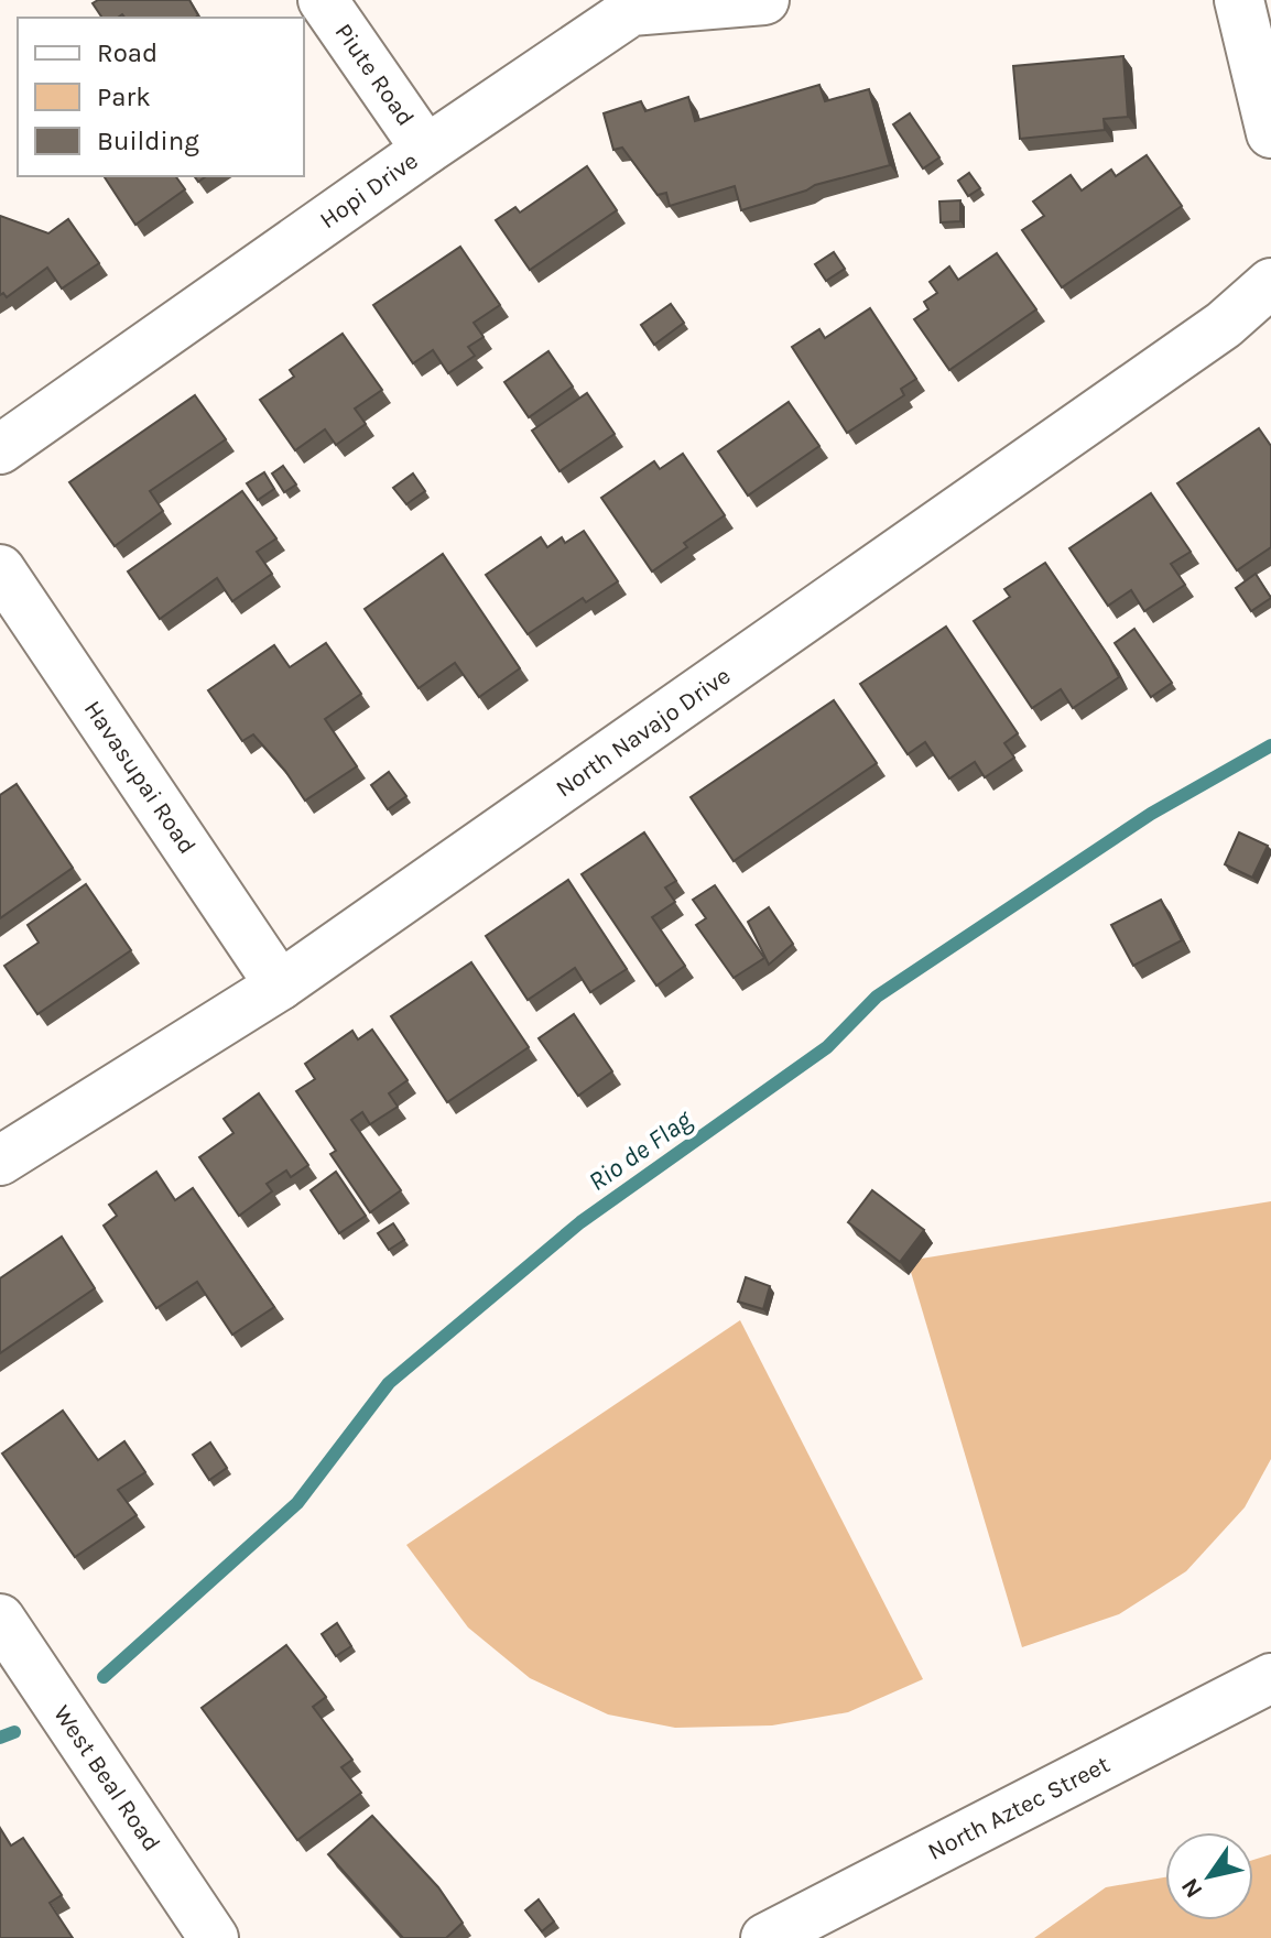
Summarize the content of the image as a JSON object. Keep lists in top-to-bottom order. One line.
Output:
{"streets":{"street":["Piute Road","Hopi Drive","North Navajo Drive","Havasupai Road","West Beal Road","North Aztec Street"]},"crossings":[["Piute Road","Hopi Drive"],["North Navajo Drive","Havasupai Road"]],"water":["Rio de Flag"],"legend":["Road","Park","Building"],"north":"bottom left"}
